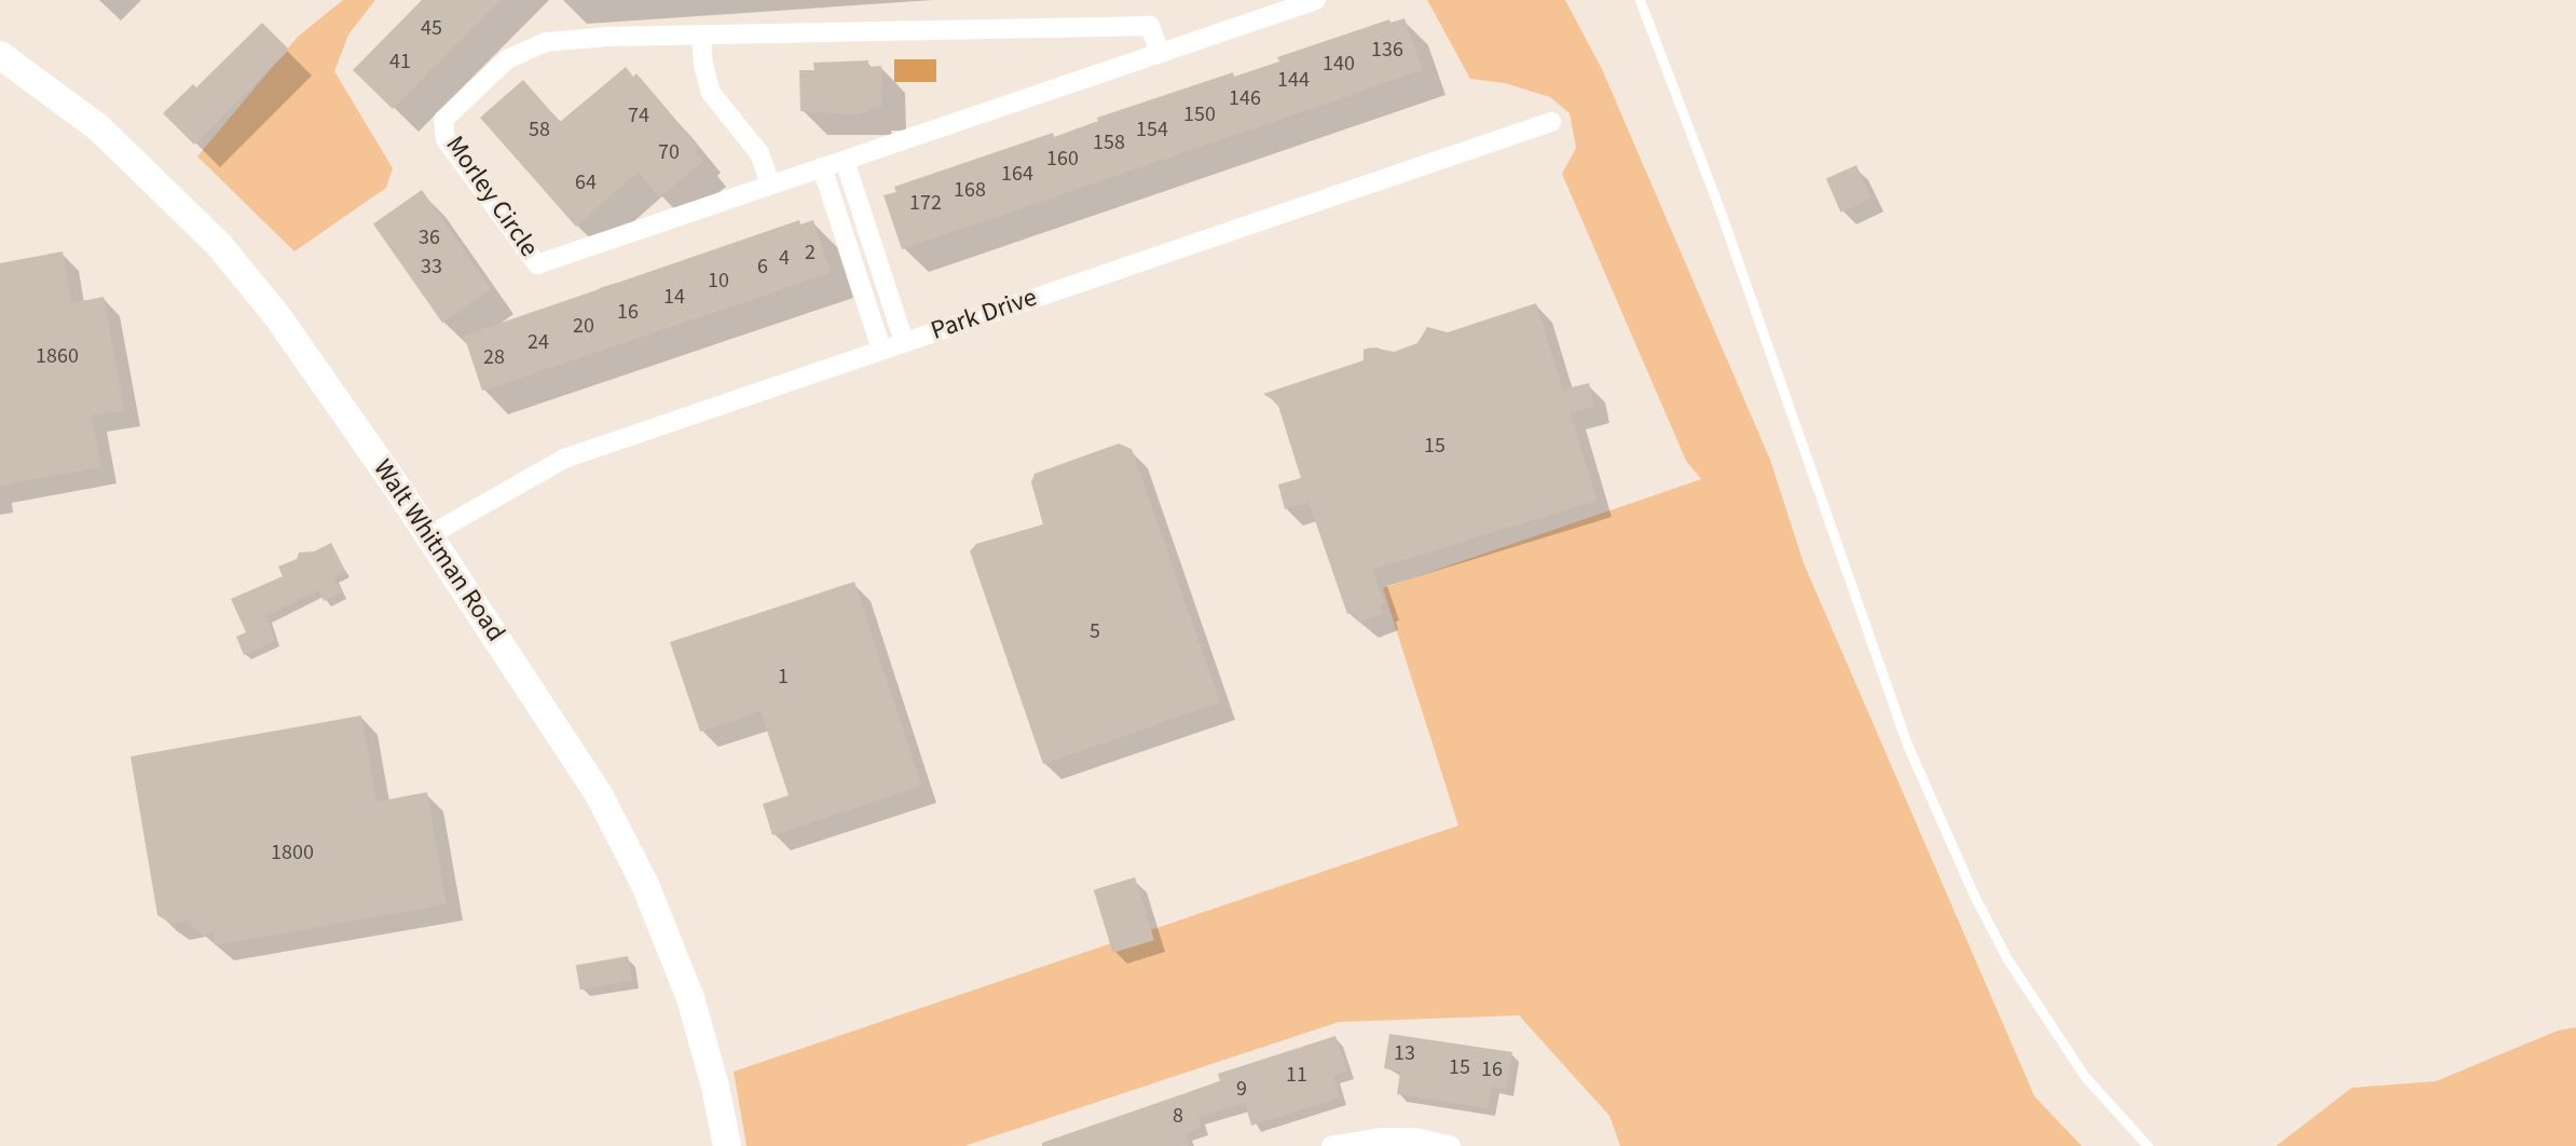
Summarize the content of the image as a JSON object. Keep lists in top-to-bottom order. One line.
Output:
{"streets":{"main road":["Walt Whitman Road"],"street":["Morley Circle","Park Drive"]},"crossings":[["Park Drive","Walt Whitman Road"]],"house_numbers":["45","136","41","140","144","146","150","74","58","154","158","70","160","164","64","168","172","36","2","4","33","6","10","14","16","20","24","1860","28","15","5","1","1800","13","15","16","11","9","8"]}
